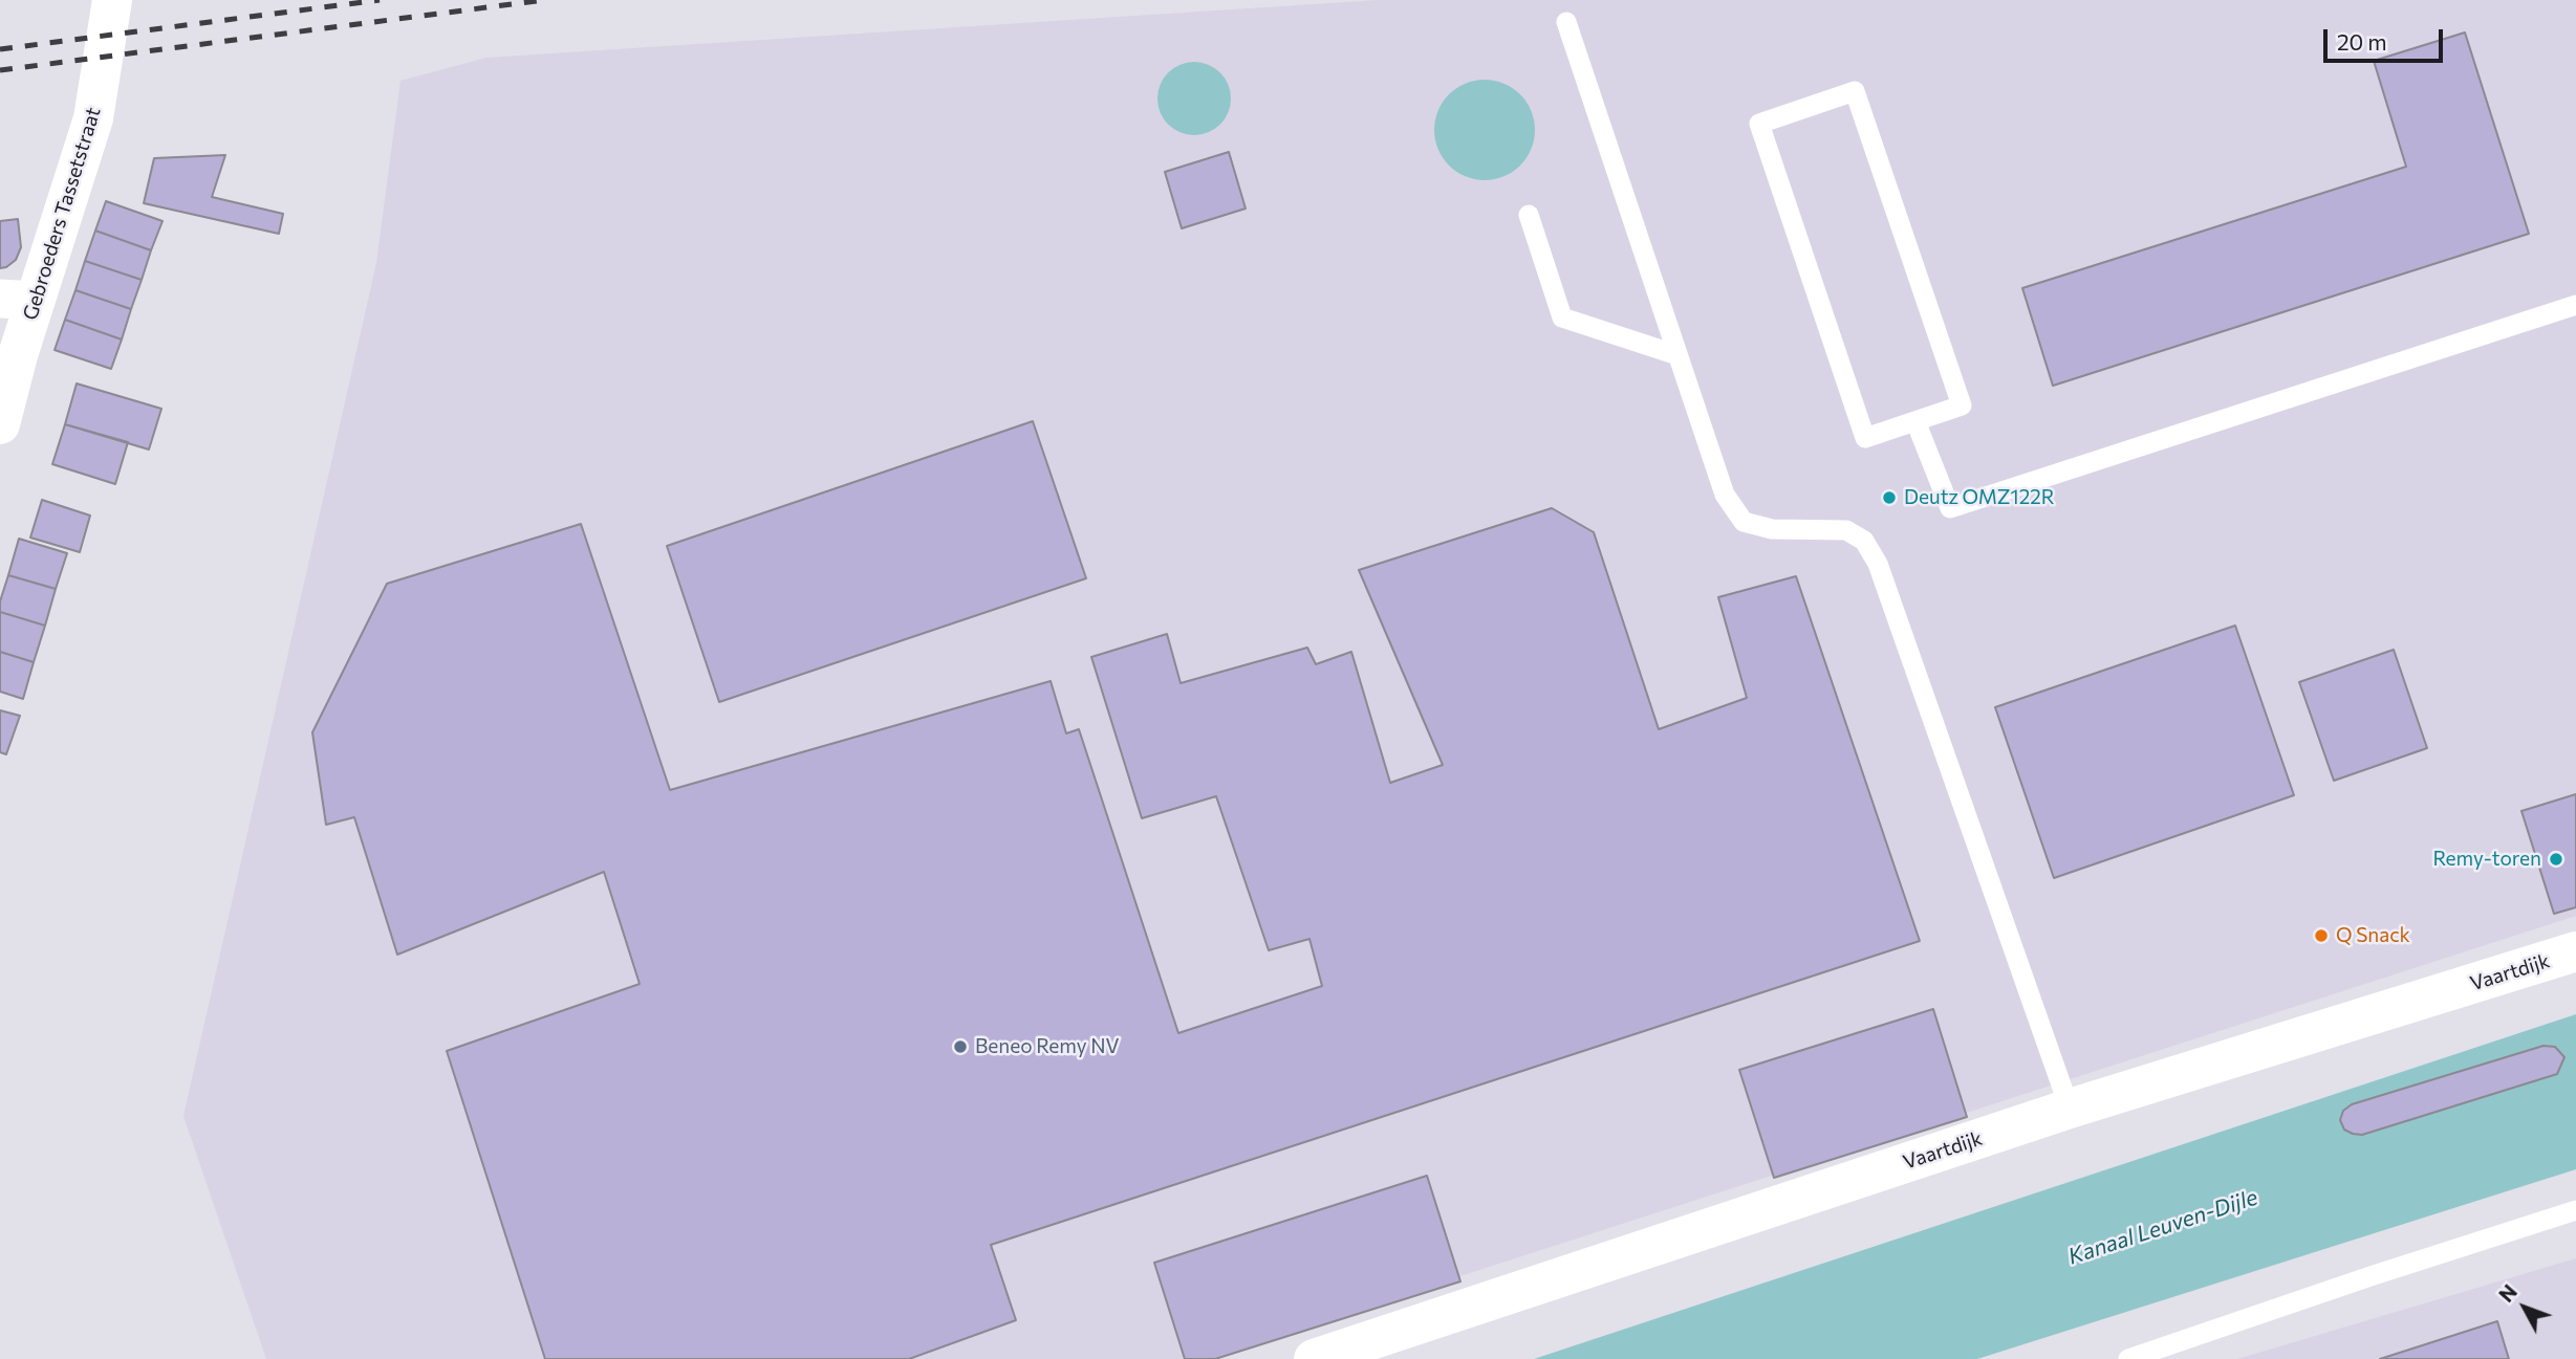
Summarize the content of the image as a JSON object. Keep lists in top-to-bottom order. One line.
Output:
{"streets":{"street":["Gebroeders Tassetstraat","Vaartdijk"]},"water":["Kanaal Leuven-Dijle"],"places":["Deutz OMZ122R","Remy-toren","Q Snack","Beneo Remy NV"],"scale_bar":"20 m","north":"top left"}
